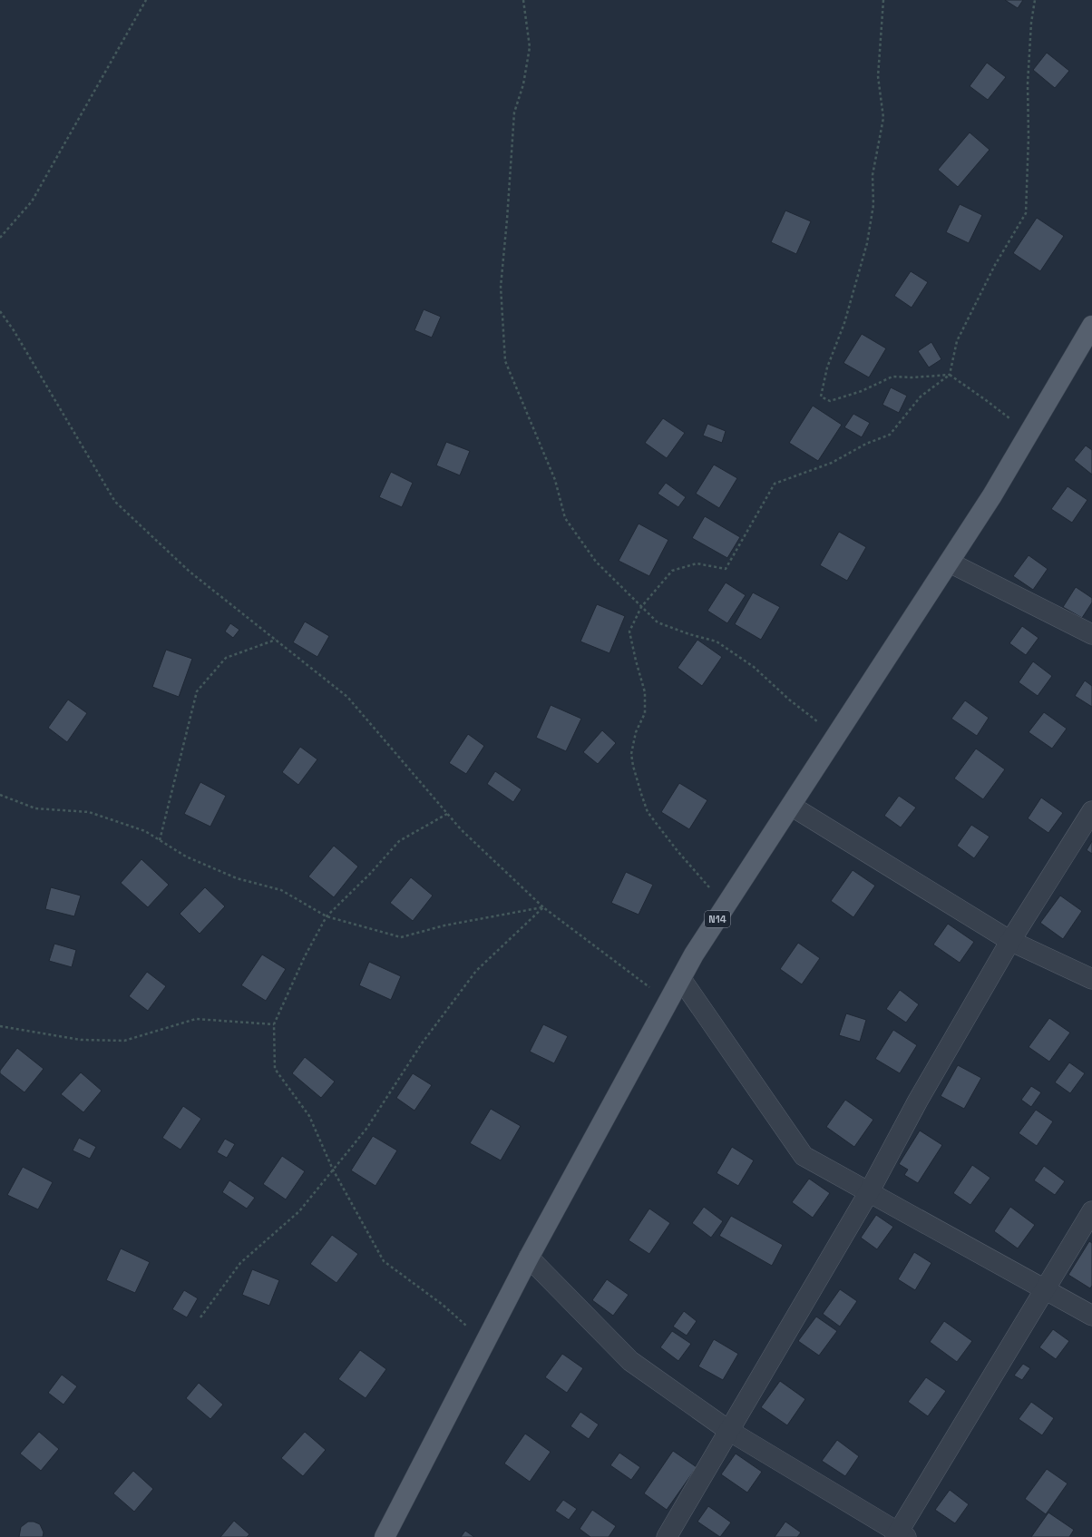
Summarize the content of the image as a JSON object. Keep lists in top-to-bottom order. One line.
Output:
{"streets":{"main road":["N14"]}}
